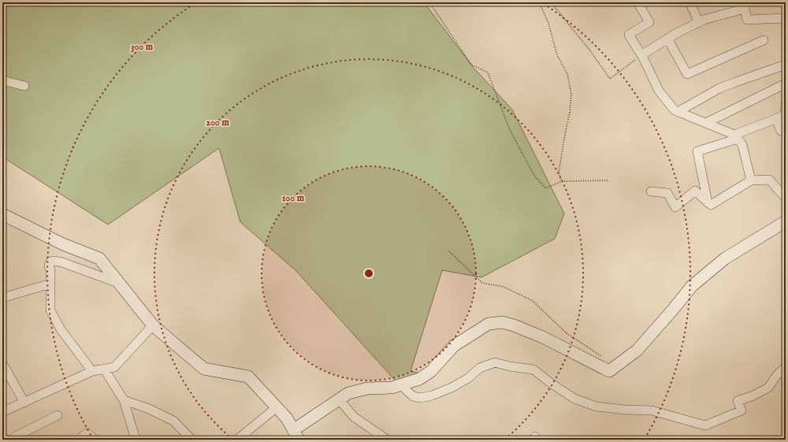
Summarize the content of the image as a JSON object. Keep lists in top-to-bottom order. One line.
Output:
{"rings":["300 m","200 m","100 m"]}
